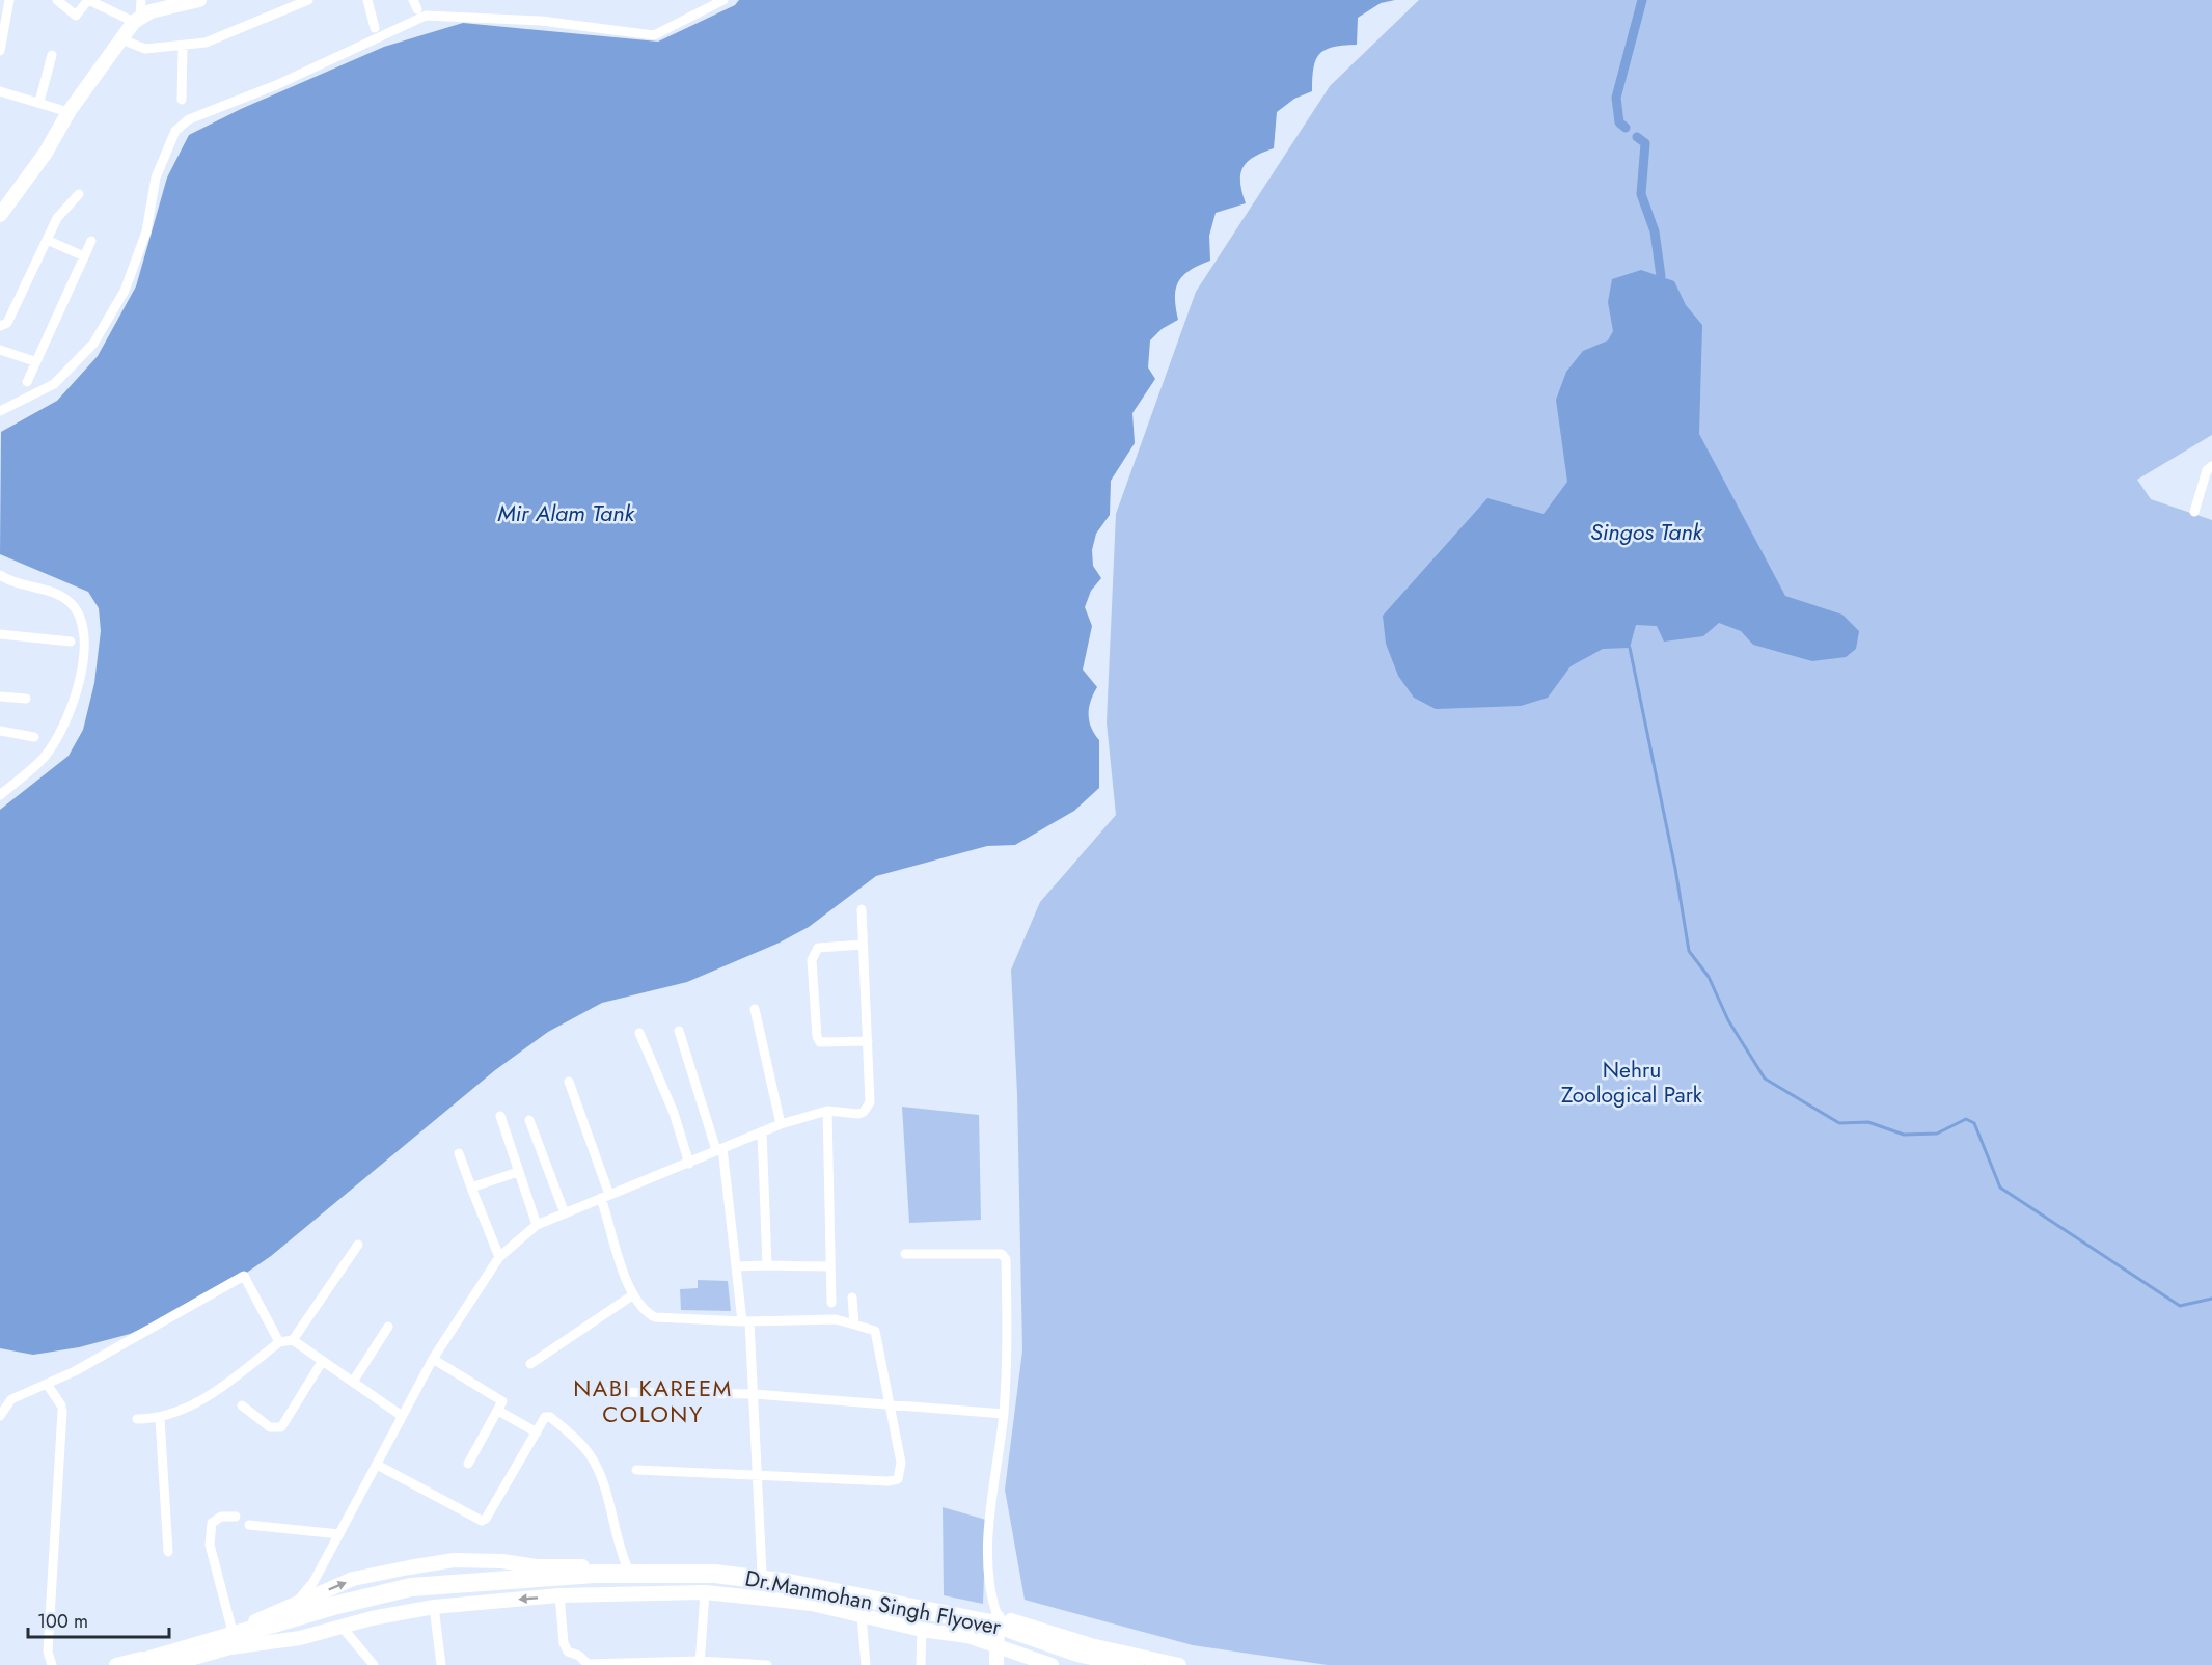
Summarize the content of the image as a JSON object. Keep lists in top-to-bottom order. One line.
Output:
{"streets":{"highway":["Dr.Manmohan Singh Flyover"]},"districts":["NABI KAREEM COLONY"],"water":["Mir Alam Tank","Singos Tank"],"parks":["Nehru Zoological Park"],"scale_bar":"100 m"}
